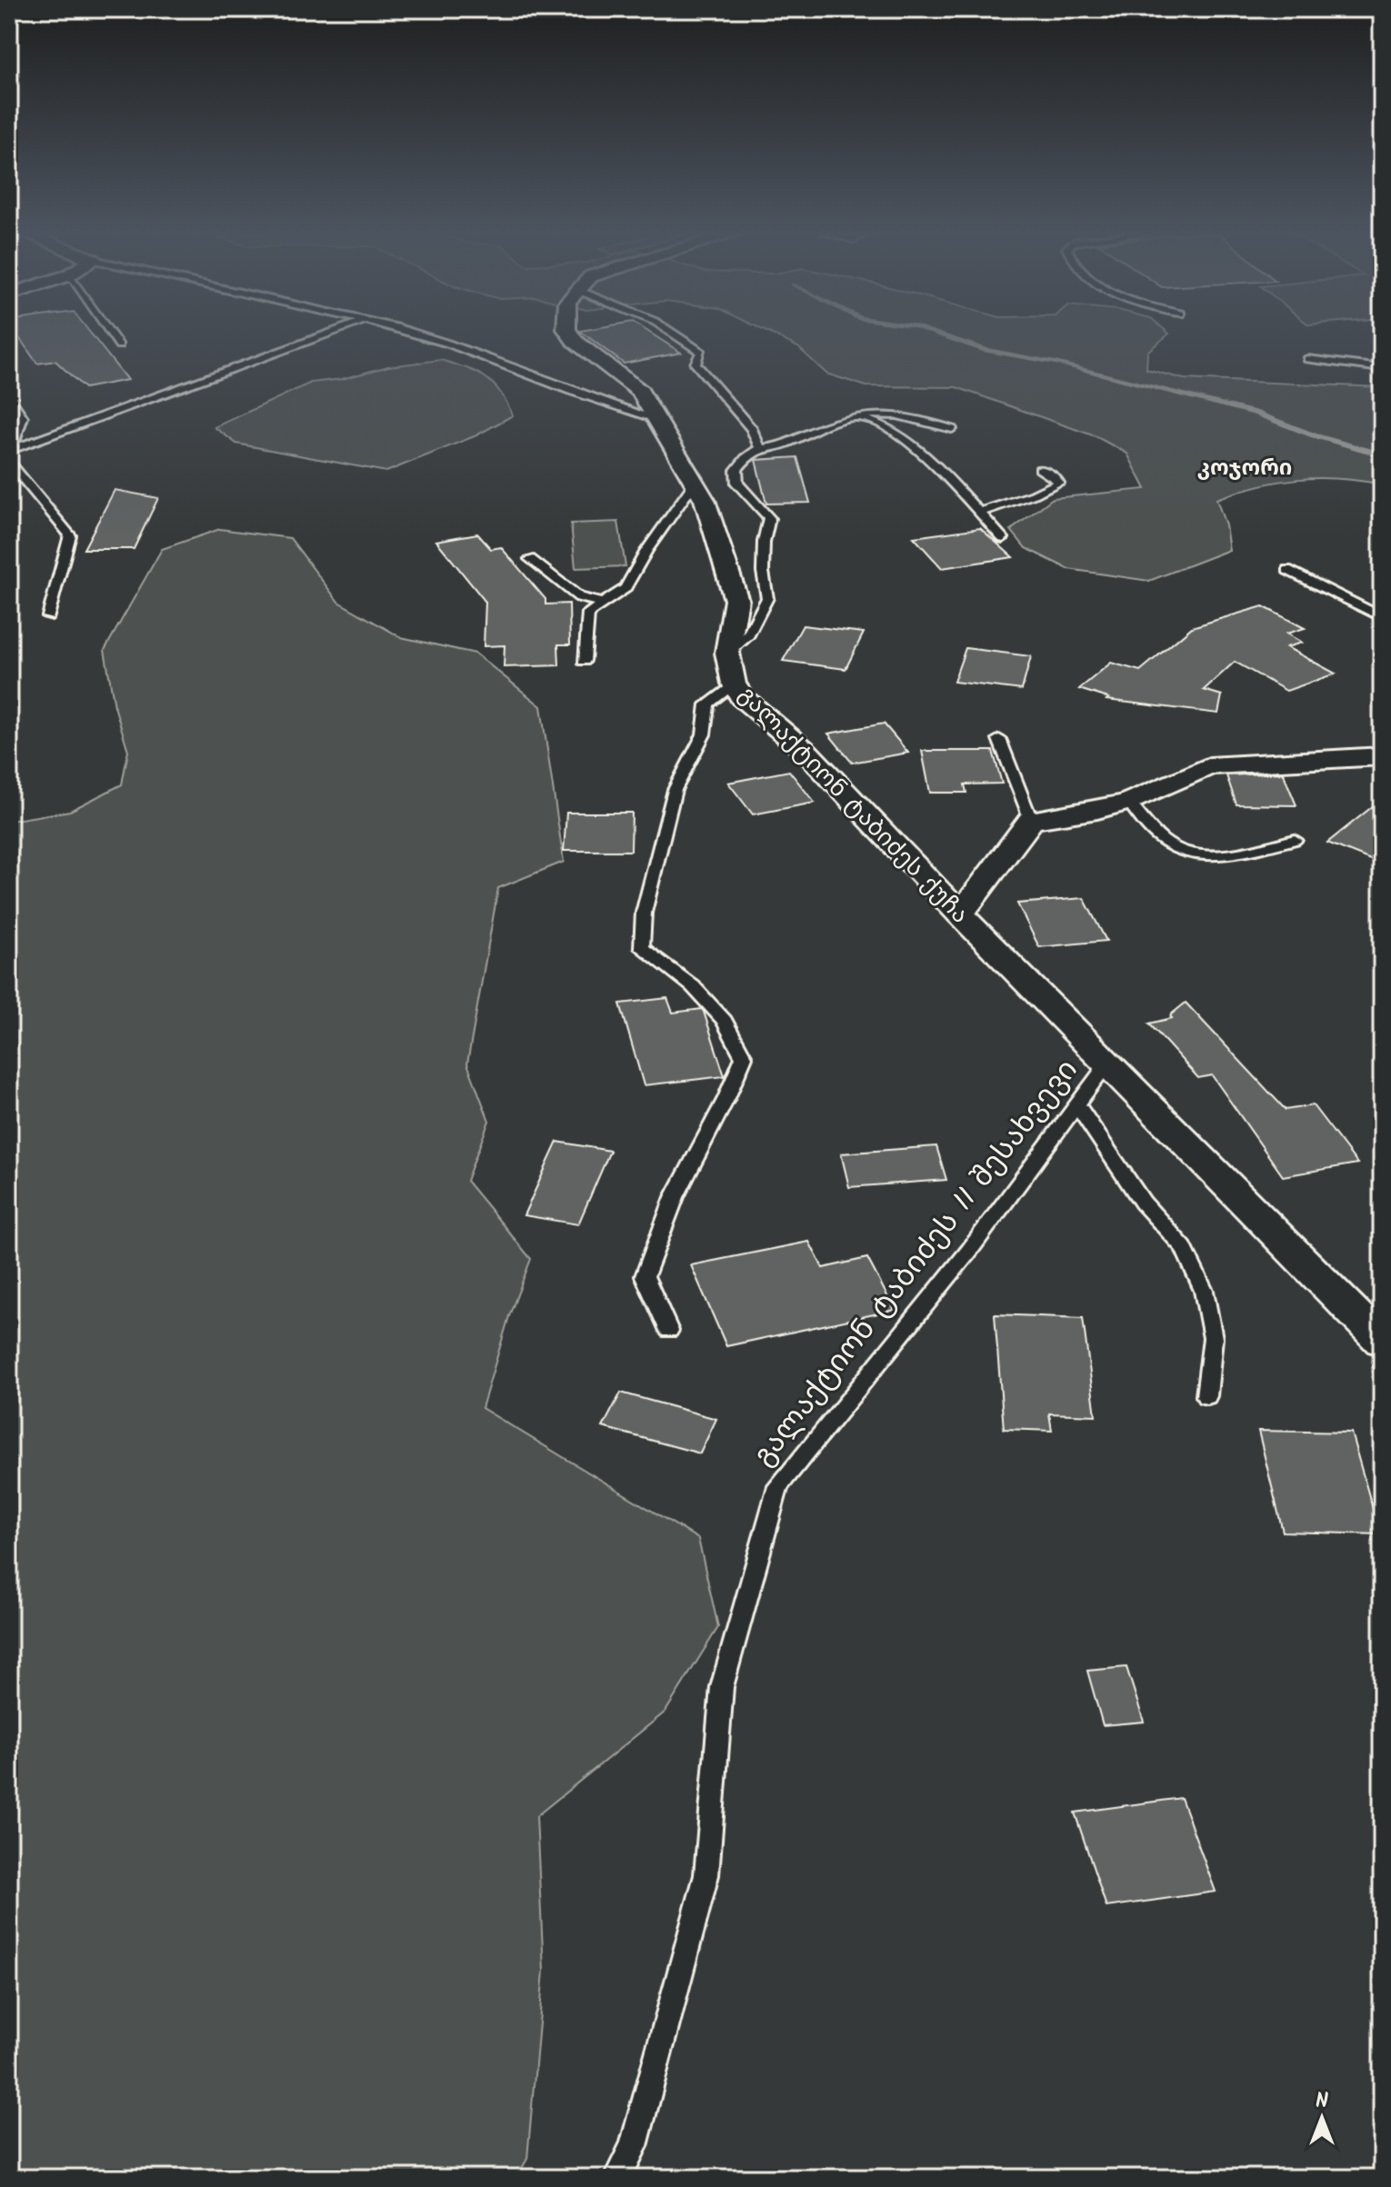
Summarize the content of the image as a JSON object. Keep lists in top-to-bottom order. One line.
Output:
{"streets":{"street":["გალაქტიონ ტაბიძეს ქუჩა"],"lane":["გალაქტიონ ტაბიძეს II შესახვევი"]},"crossings":[["გალაქტიონ ტაბიძეს ქუჩა","გალაქტიონ ტაბიძეს II შესახვევი"]],"districts":["კოჯორი"],"north":"top"}
